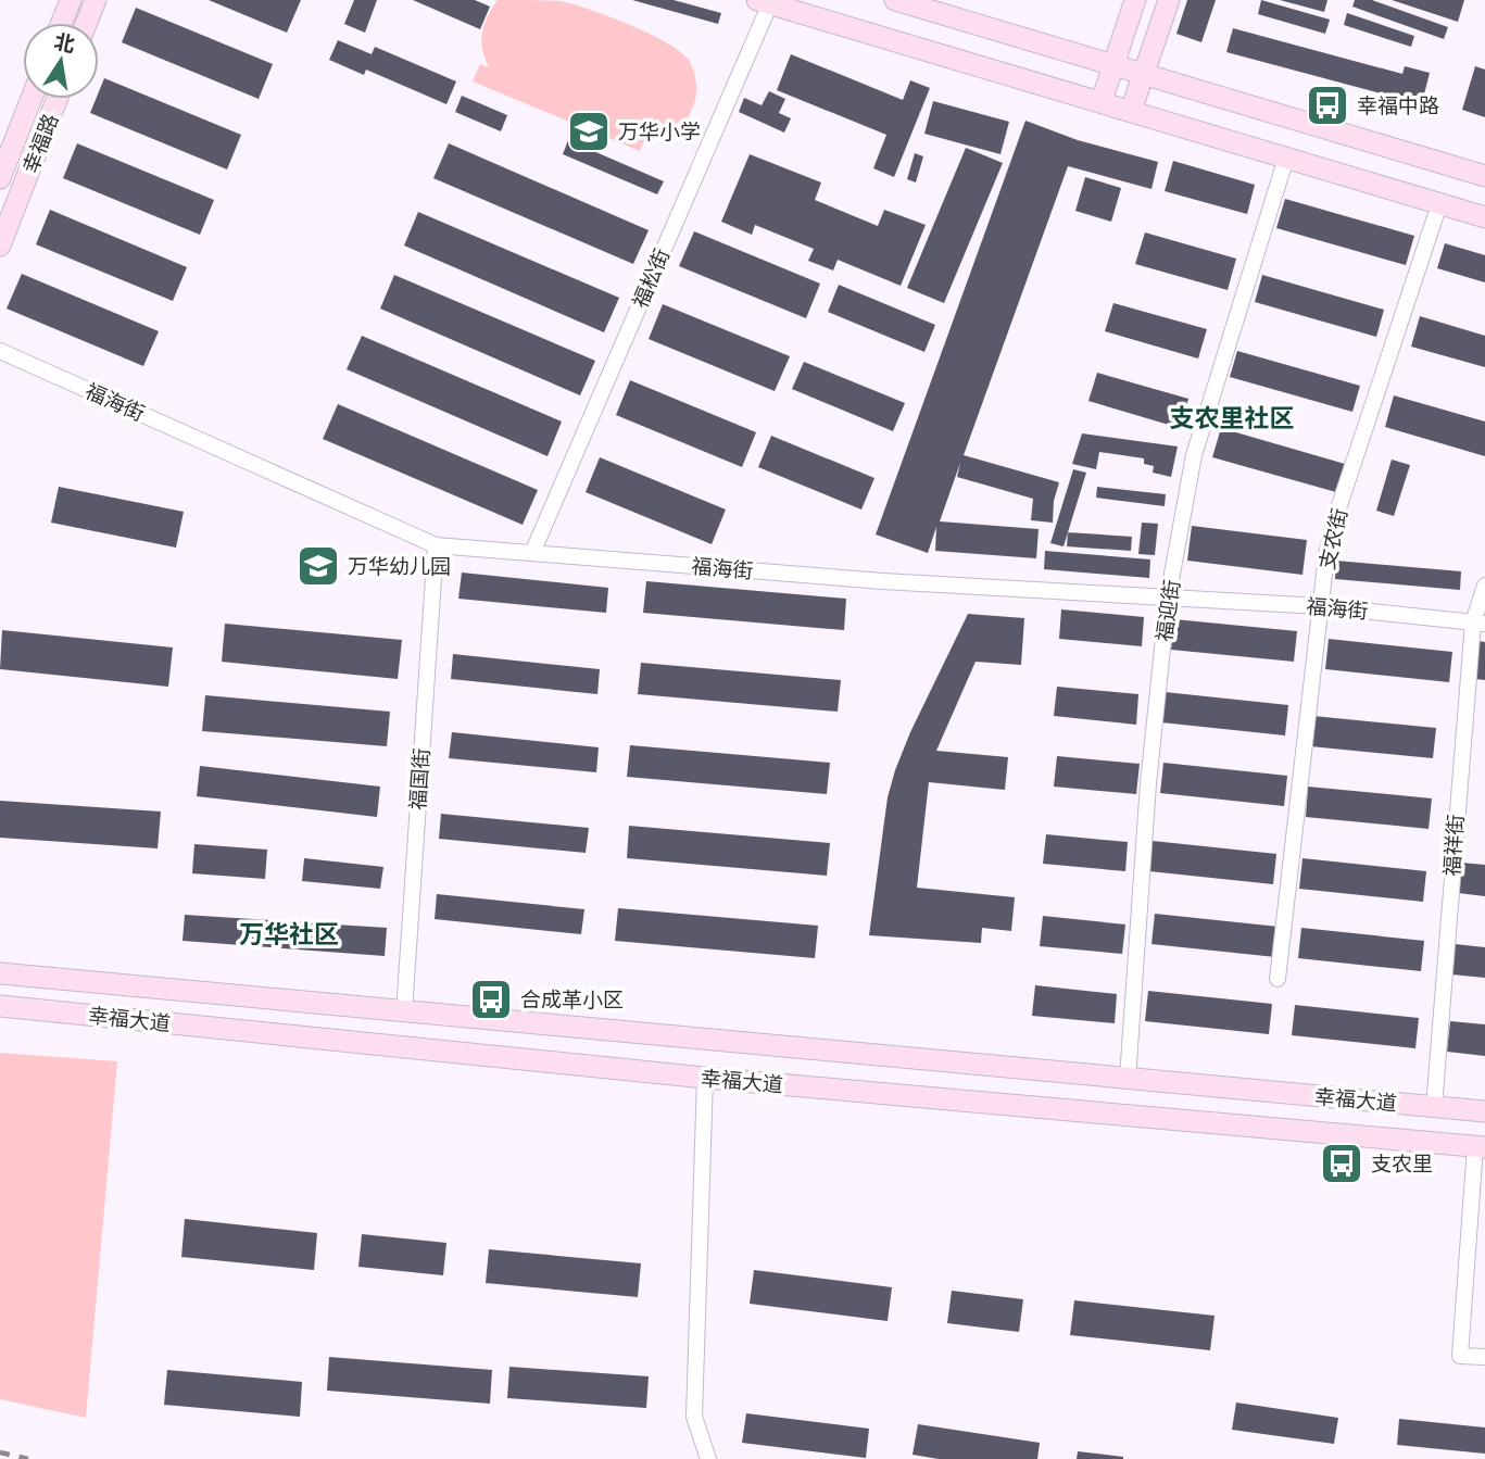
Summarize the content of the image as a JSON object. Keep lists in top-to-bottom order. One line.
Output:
{"streets":{"main road":["幸福路","幸福大道"],"street":["福松街","福海街","支农街","福迎街","福国街","福祥街"]},"crossings":[["福松街","福海街"],["福海街","支农街"],["福海街","福迎街"],["福海街","福国街"],["福海街","福祥街"],["福迎街","幸福大道"],["福国街","幸福大道"],["福祥街","幸福大道"]],"districts":["支农里社区","万华社区"],"places":{"bus stop":["幸福中路","合成革小区","支农里"],"school or university":["万华小学","万华幼儿园"]},"north":"top"}
